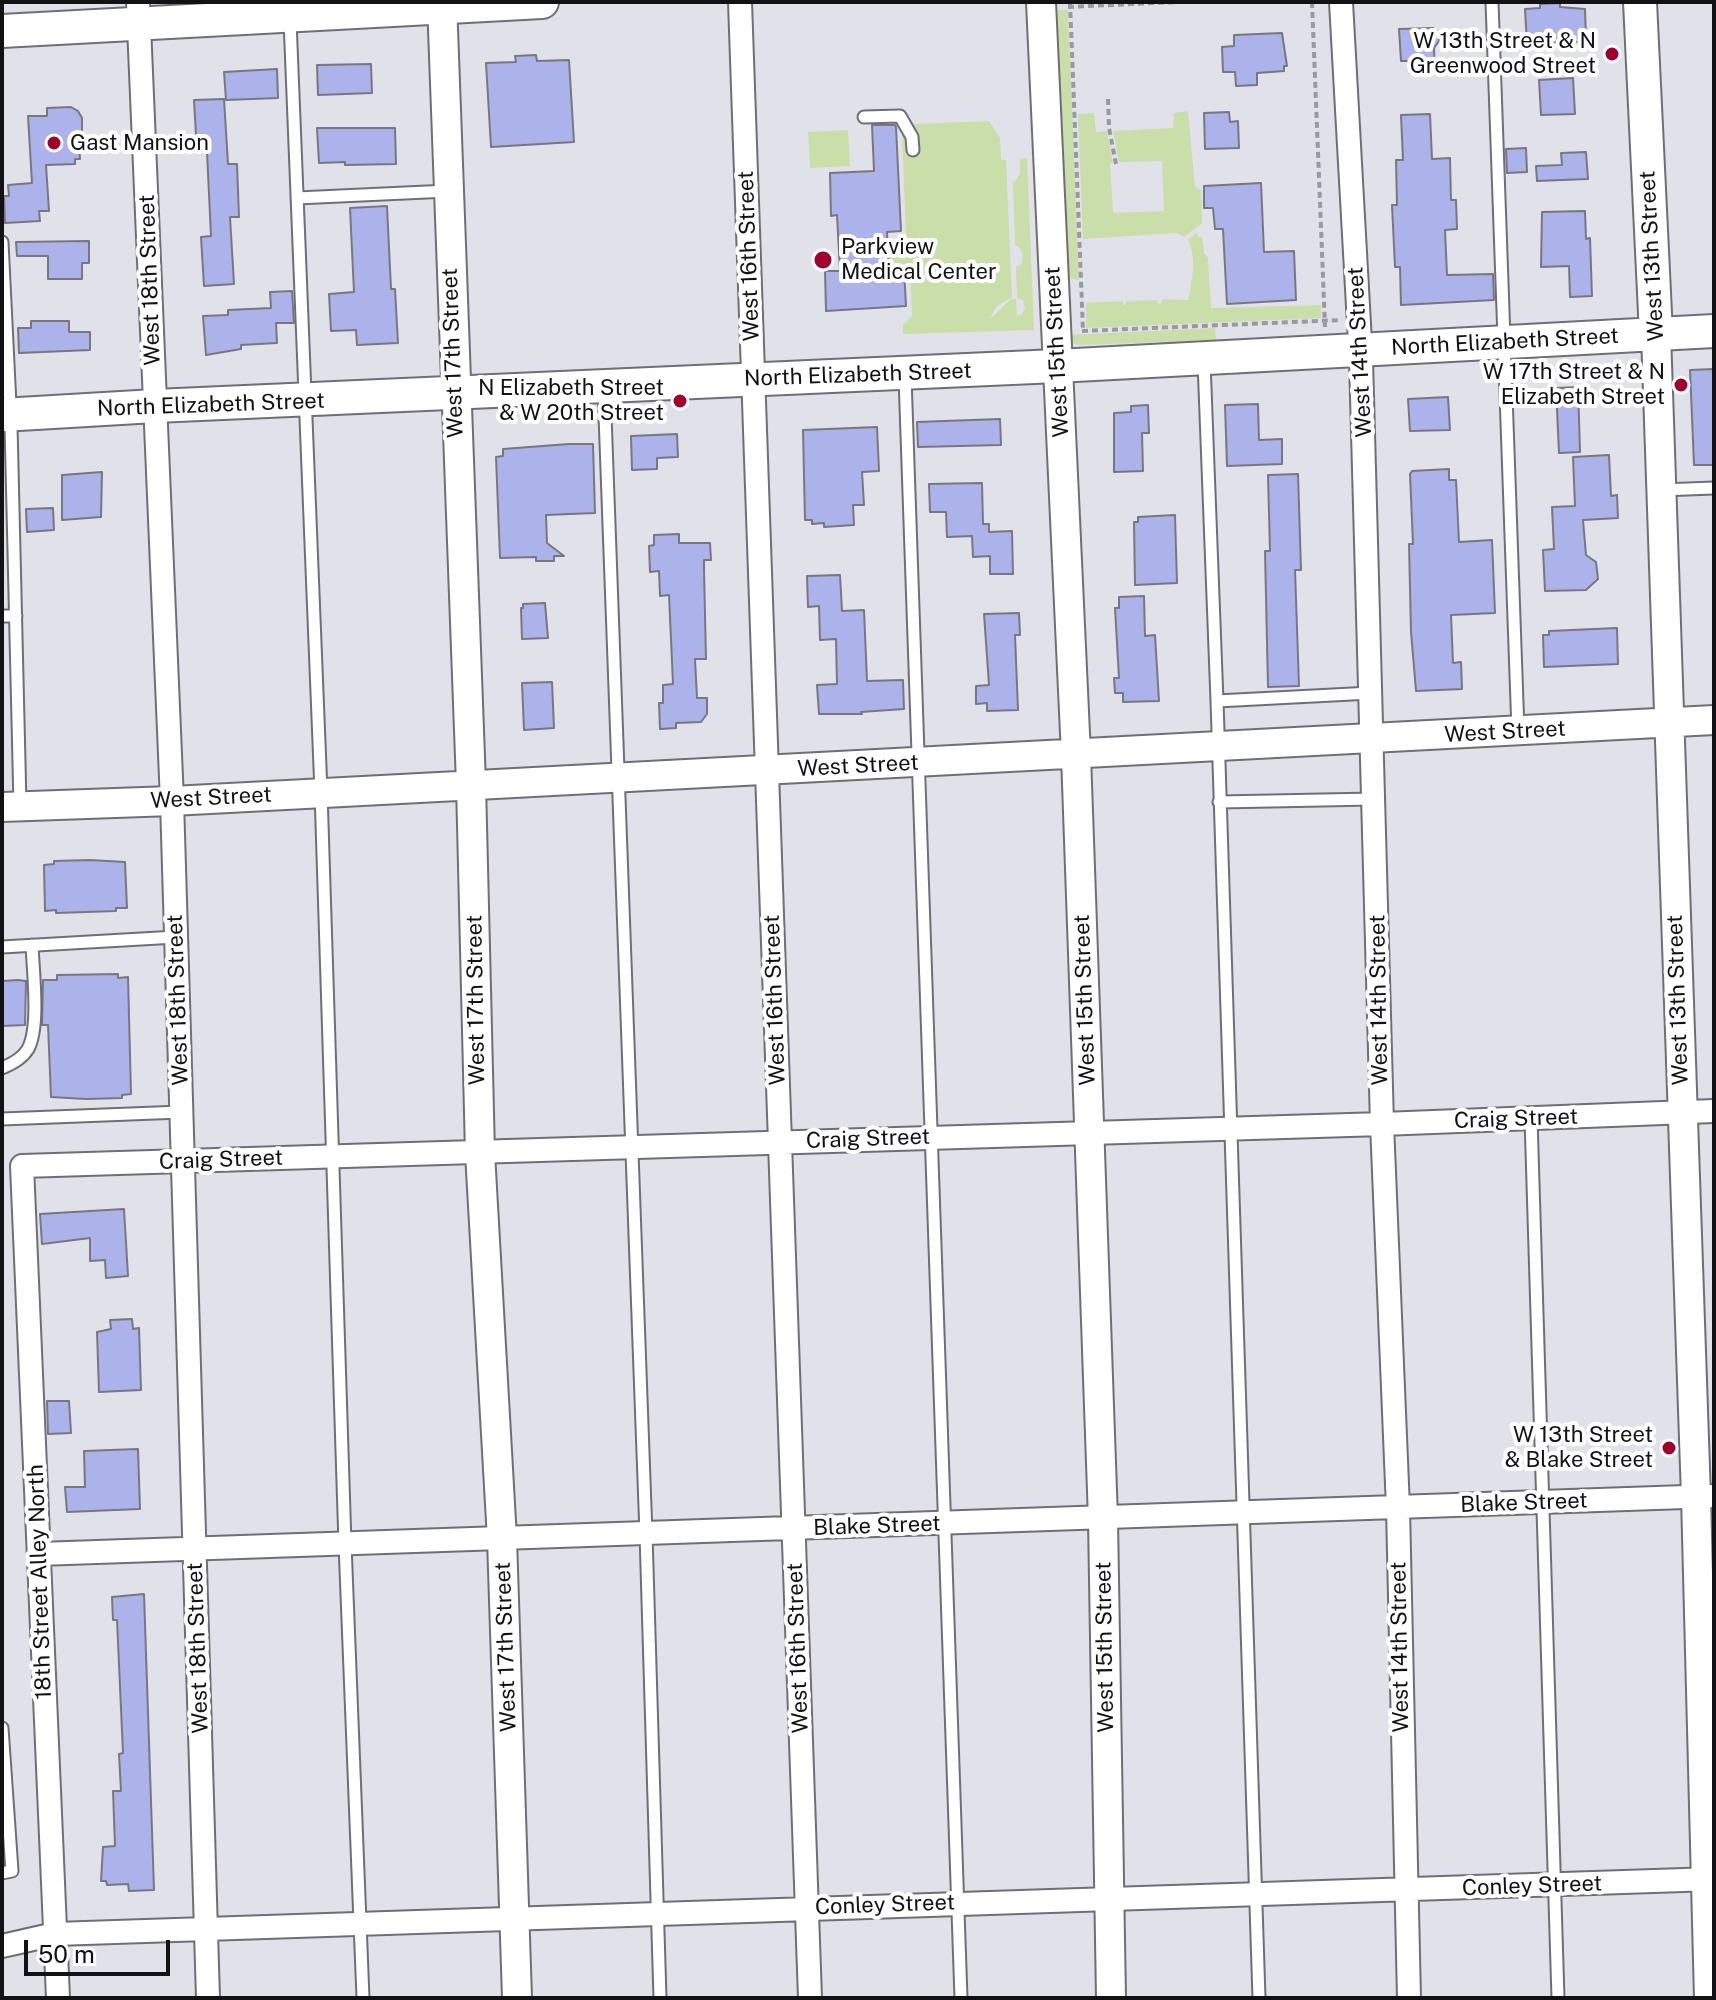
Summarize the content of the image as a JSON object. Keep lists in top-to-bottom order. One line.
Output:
{"streets":{"main road":["West 13th Street","North Elizabeth Street"],"street":["West 16th Street","West 18th Street","West 15th Street","West 14th Street","West 17th Street","West Street","Craig Street","Blake Street","18th Street Alley North","Conley Street"]},"crossings":[["West 16th Street","North Elizabeth Street"],["West 16th Street","West Street"],["West 16th Street","Craig Street"],["West 16th Street","Blake Street"],["West 16th Street","Conley Street"],["West 13th Street","North Elizabeth Street"],["West 13th Street","West Street"],["West 13th Street","Craig Street"],["West 13th Street","Blake Street"],["West 13th Street","Conley Street"],["West 18th Street","North Elizabeth Street"],["West 18th Street","West Street"],["West 18th Street","Craig Street"],["West 18th Street","Blake Street"],["West 18th Street","Conley Street"],["North Elizabeth Street","West 15th Street"],["North Elizabeth Street","West 14th Street"],["North Elizabeth Street","West 17th Street"],["West 15th Street","West Street"],["West 15th Street","Craig Street"],["West 15th Street","Blake Street"],["West 15th Street","Conley Street"],["West 14th Street","West Street"],["West 14th Street","Craig Street"],["West 14th Street","Blake Street"],["West 14th Street","Conley Street"],["West 17th Street","West Street"],["West 17th Street","Craig Street"],["West 17th Street","Blake Street"],["West 17th Street","Conley Street"],["Craig Street","18th Street Alley North"],["Blake Street","18th Street Alley North"],["18th Street Alley North","Conley Street"]],"places":["W 13th Street & N Greenwood Street","Gast Mansion","Parkview Medical Center","W 17th Street & N Elizabeth Street","N Elizabeth Street & W 20th Street","W 13th Street & Blake Street"],"scale_bar":"50 m"}
